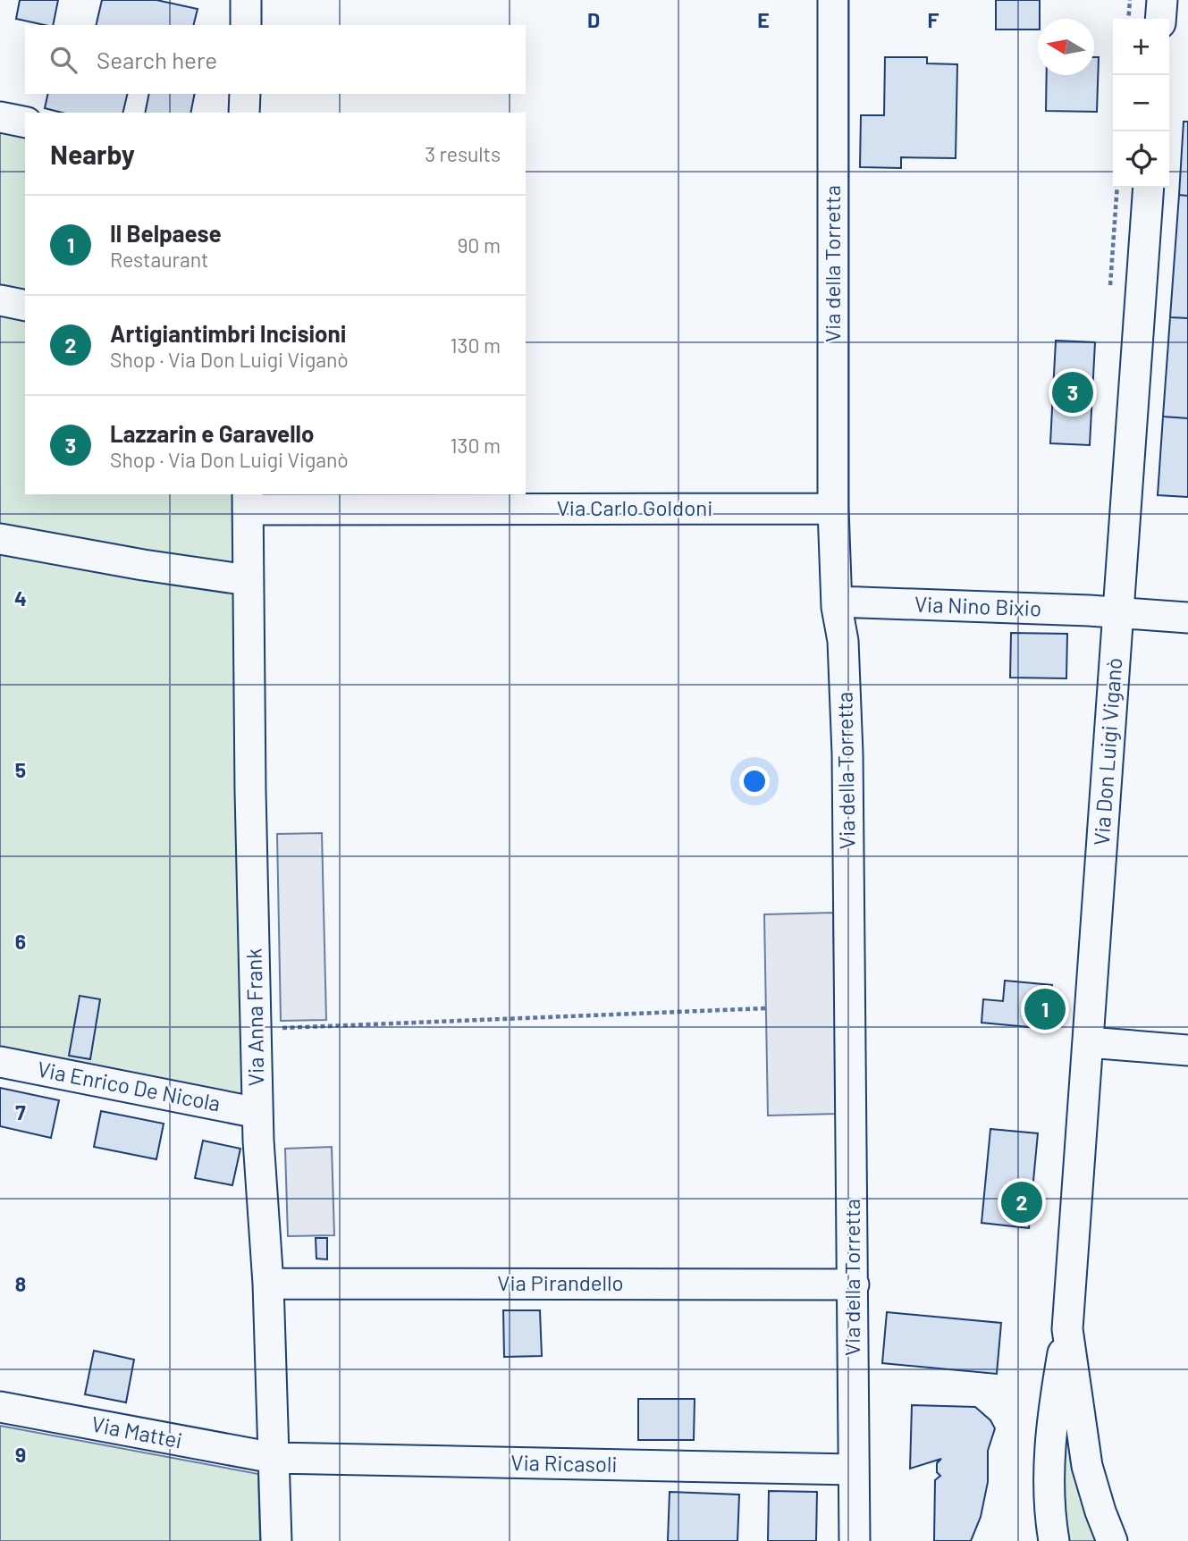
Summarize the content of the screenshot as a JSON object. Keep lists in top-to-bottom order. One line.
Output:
{"streets":{"street":["Via della Torretta","Via Carlo Goldoni","Via Nino Bixio","Via Don Luigi Viganò","Via Anna Frank","Via Enrico De Nicola","Via Pirandello","Via Mattei","Via Ricasoli"]},"crossings":[["Via della Torretta","Via Carlo Goldoni"],["Via della Torretta","Via Nino Bixio"],["Via della Torretta","Via Pirandello"],["Via della Torretta","Via Ricasoli"],["Via Carlo Goldoni","Via Anna Frank"],["Via Nino Bixio","Via Don Luigi Viganò"],["Via Anna Frank","Via Enrico De Nicola"],["Via Anna Frank","Via Pirandello"],["Via Anna Frank","Via Mattei"],["Via Anna Frank","Via Ricasoli"],["Via Mattei","Via Ricasoli"]],"north":"left","page":{"map_buttons":["+","−"],"search":"Search here","heading":["Nearby","3 results"],"list":[{"mark":"1","name":"Il Belpaese","note":"Restaurant","value":"90 m"},{"mark":"2","name":"Artigiantimbri Incisioni","note":"Shop · Via Don Luigi Viganò","value":"130 m"},{"mark":"3","name":"Lazzarin e Garavello","note":"Shop · Via Don Luigi Viganò","value":"130 m"}],"pins":["3","1","2"]},"grid":{"columns":["D","E","F"],"rows":["4","5","6","7","8","9"]}}
